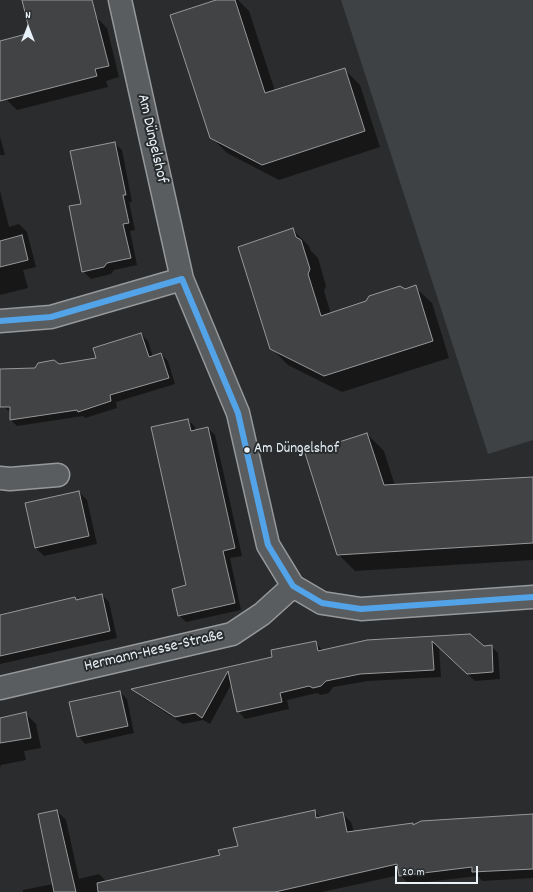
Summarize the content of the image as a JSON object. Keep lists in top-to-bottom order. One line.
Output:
{"streets":{"street":["Am Düngelshof","Hermann-Hesse-Straße"]},"crossings":[["Am Düngelshof","Hermann-Hesse-Straße"]],"places":["Am Düngelshof"],"scale_bar":"20 m","north":"top"}
